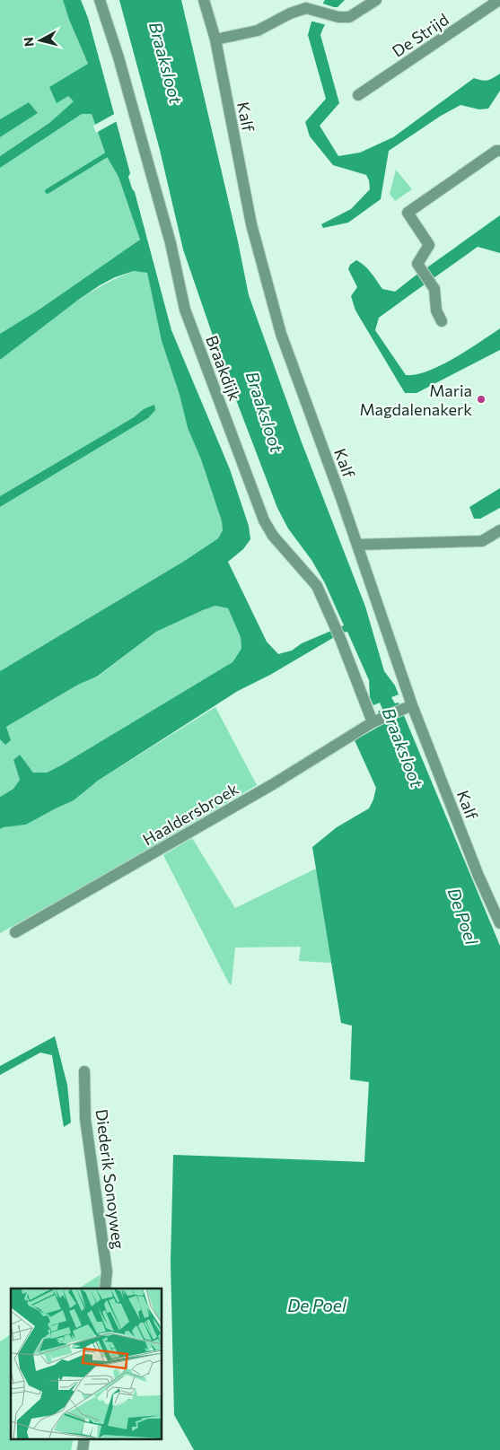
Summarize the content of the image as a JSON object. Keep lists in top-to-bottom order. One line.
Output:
{"streets":{"street":["De Strijd","Kalf","Braakdijk","Haaldersbroek","Diederik Sonoyweg"]},"crossings":[["Kalf","Haaldersbroek"],["Braakdijk","Haaldersbroek"]],"water":["Braaksloot","De Poel"],"places":["Maria Magdalenakerk"],"north":"left"}
